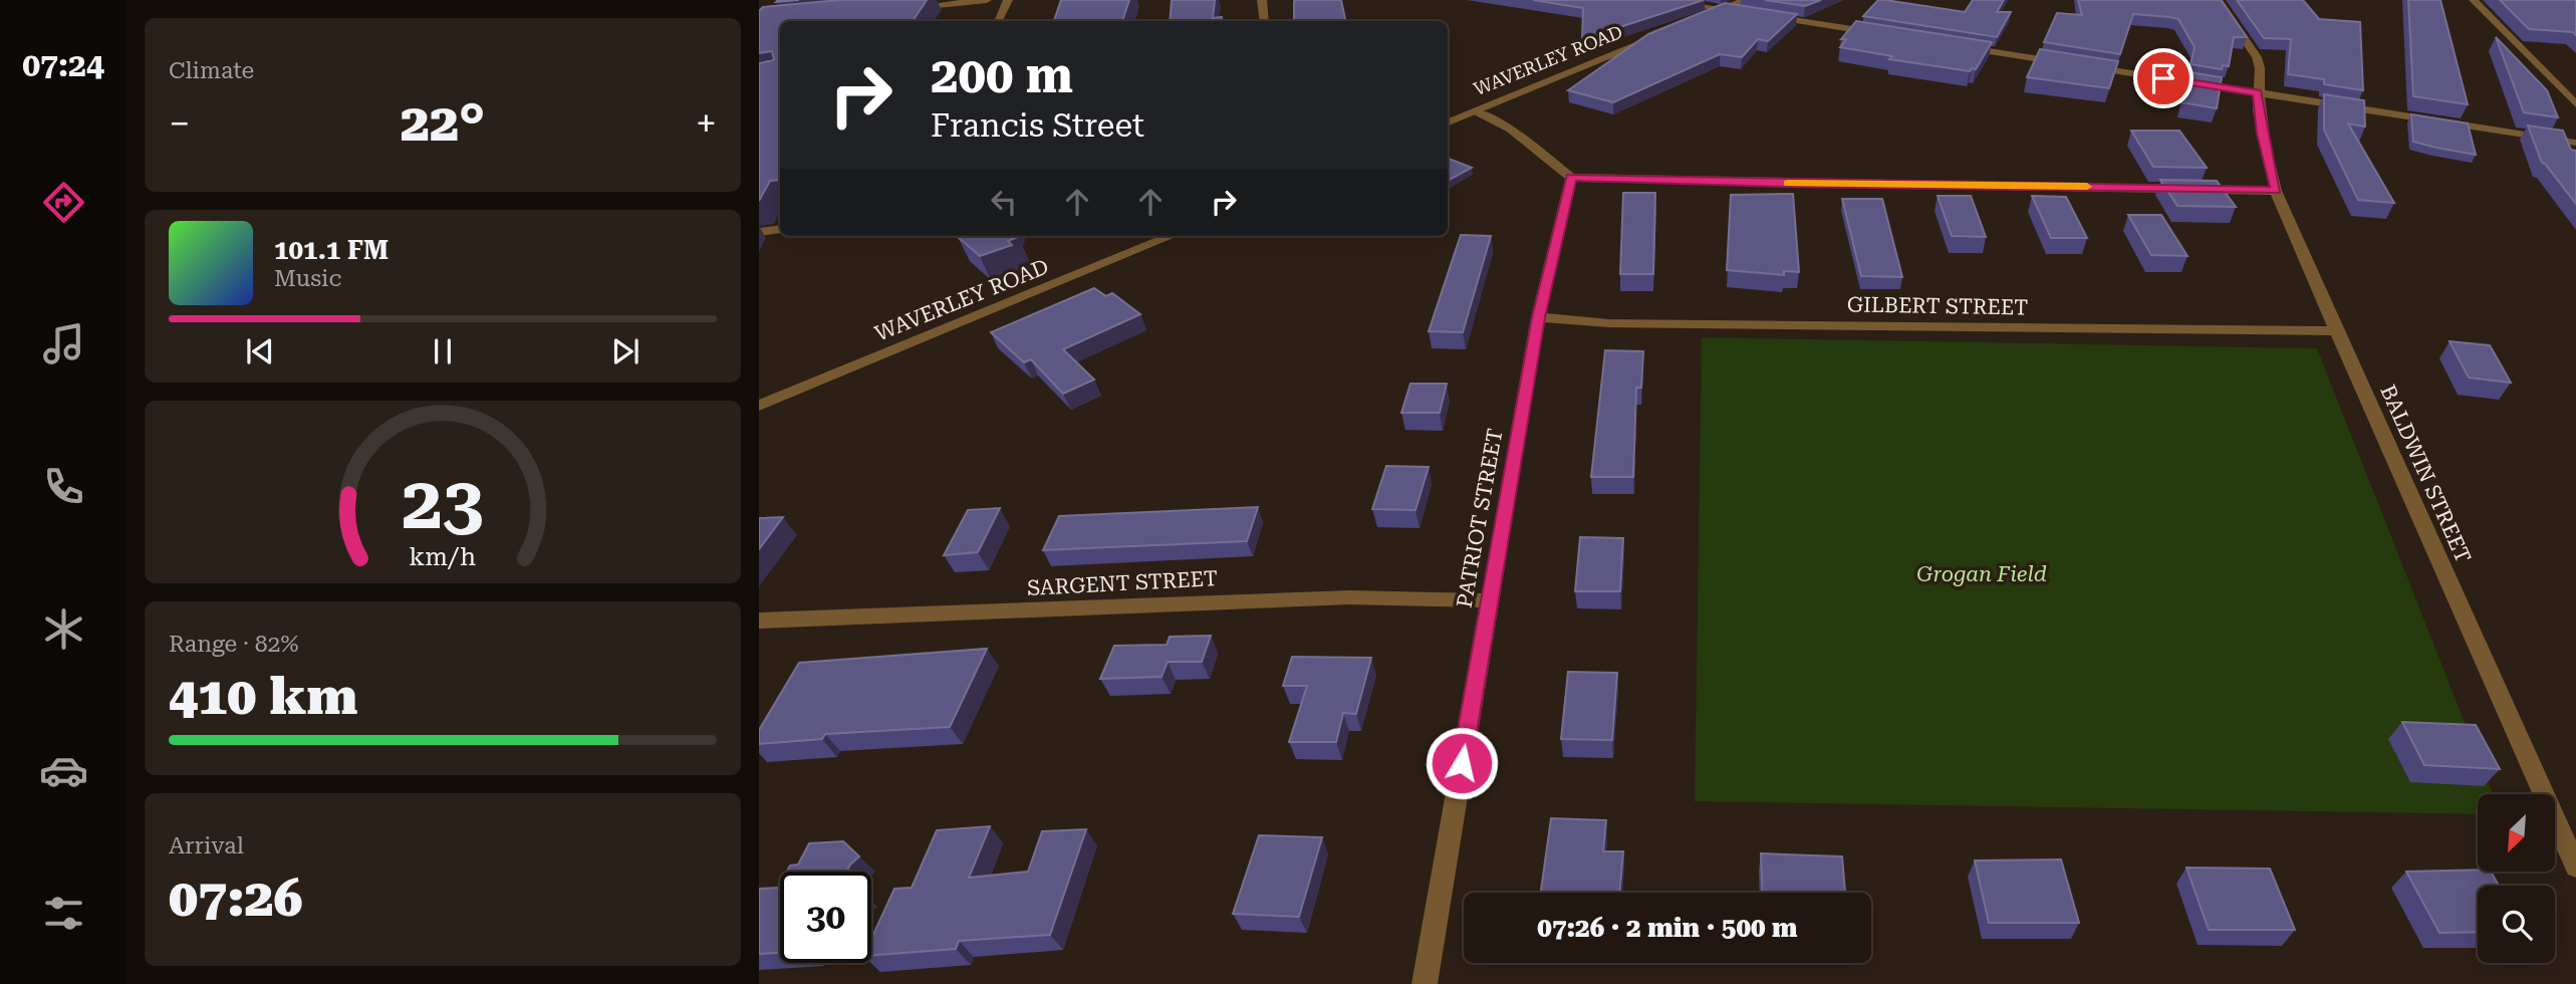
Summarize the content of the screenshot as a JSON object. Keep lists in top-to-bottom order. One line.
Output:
{"streets":{"street":["WAVERLEY ROAD","GILBERT STREET","BALDWIN STREET","PATRIOT STREET","SARGENT STREET"]},"crossings":[["GILBERT STREET","BALDWIN STREET"],["GILBERT STREET","PATRIOT STREET"],["PATRIOT STREET","SARGENT STREET"]],"parks":["Grogan Field"],"north":"bottom left","page":{"tabs":"07:24","tile":["Climate",["Range · 82%","410 km"],["Arrival","07:26"]],"turn":["200 m","Francis Street"],"heat":["−","22°","+"],"song":["101.1 FM","Music"],"limit":"30","trip":"07:26 · 2 min · 500 m","gauge":["23","km/h"]}}
